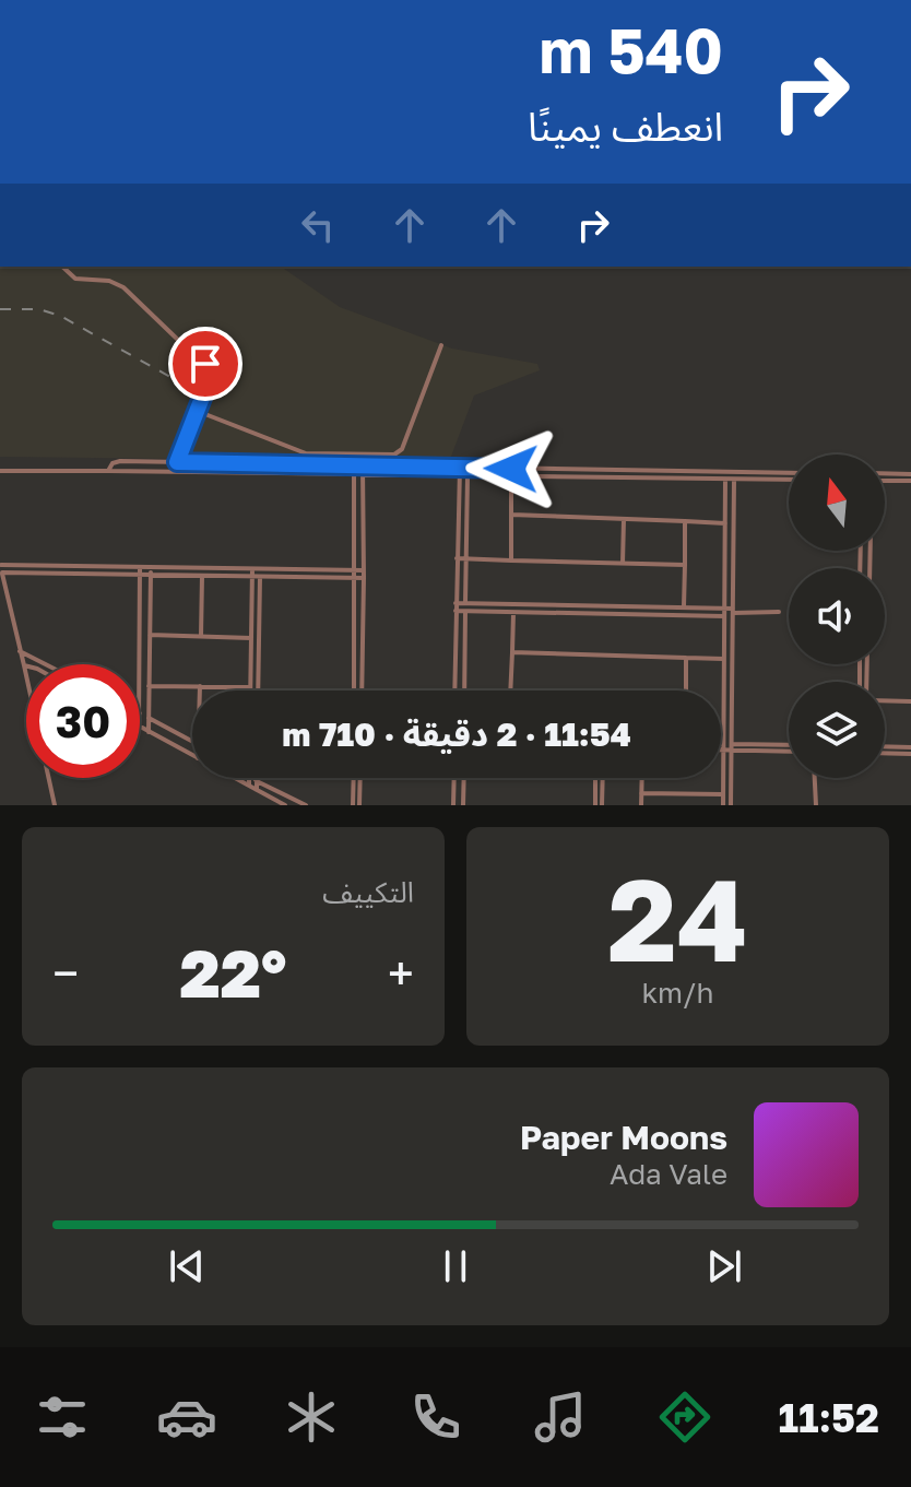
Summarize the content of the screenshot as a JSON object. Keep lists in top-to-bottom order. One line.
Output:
{"north":"top","page":{"turn":["540 m","انعطف يمينًا"],"limit":"30","trip":"11:54 · 2 دقيقة · 710 m","tile":[["24","km/h"],"التكييف"],"heat":["−","22°","+"],"song":["Paper Moons","Ada Vale"],"tabs":"11:52"}}
